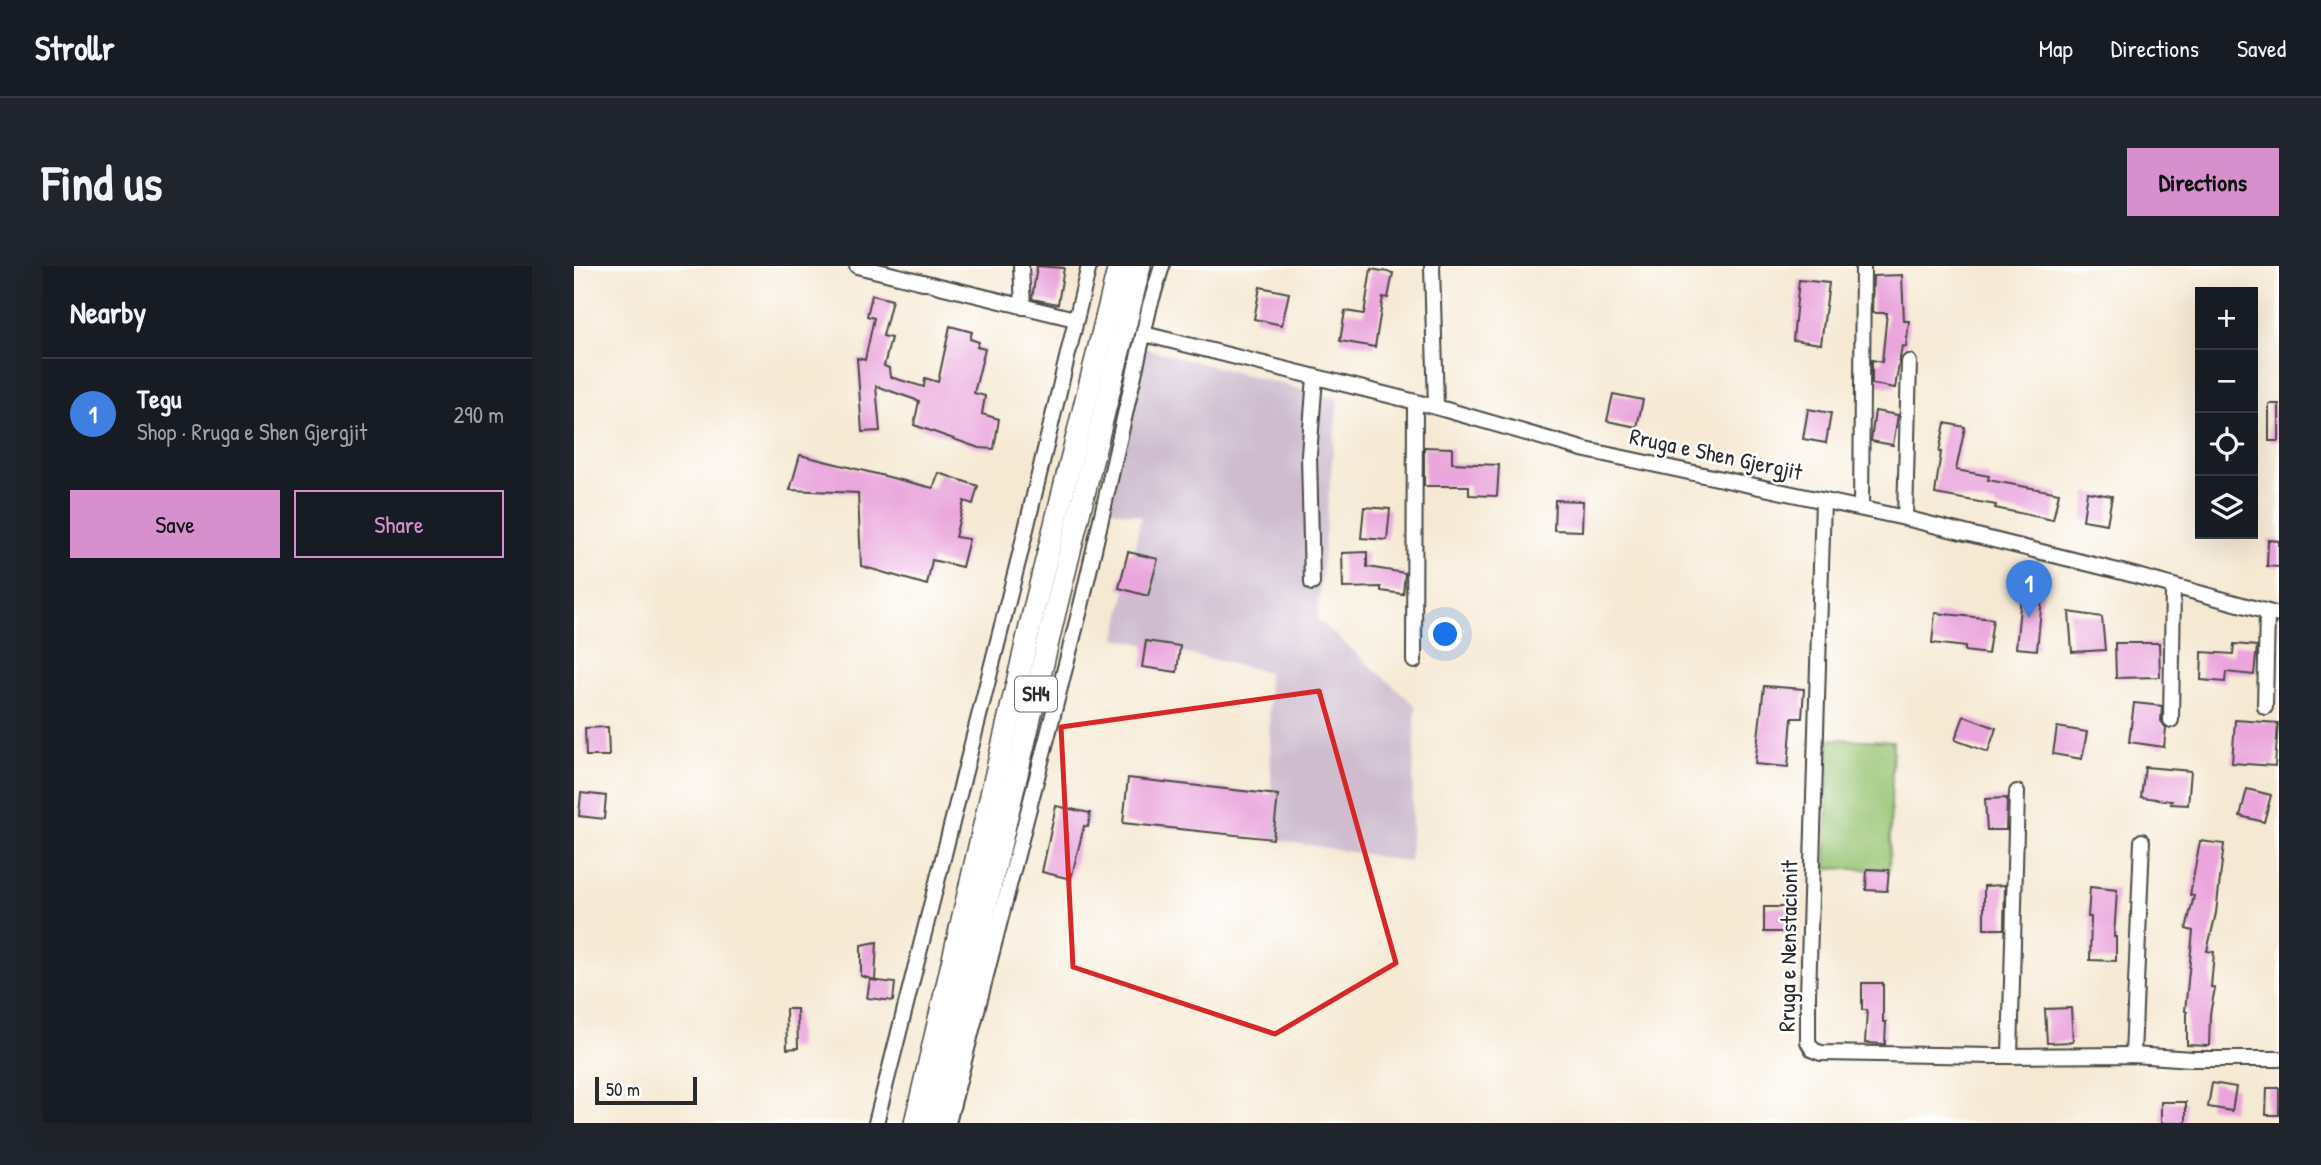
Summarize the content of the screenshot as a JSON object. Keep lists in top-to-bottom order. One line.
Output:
{"streets":{"highway":["SH4"],"street":["Rruga e Shen Gjergjit","Rruga e Nenstacionit"]},"crossings":[["Rruga e Shen Gjergjit","Rruga e Nenstacionit"]],"scale_bar":"50 m","page":{"header":"Strollr","nav":["Map","Directions","Saved"],"buttons":["Directions",["Save","Share"]],"title":"Find us","heading":"Nearby","map_buttons":["+","−"],"list":[{"mark":"1","name":"Tegu","note":"Shop · Rruga e Shen Gjergjit","value":"290 m"}],"pins":"1","scale":"50 m"}}
